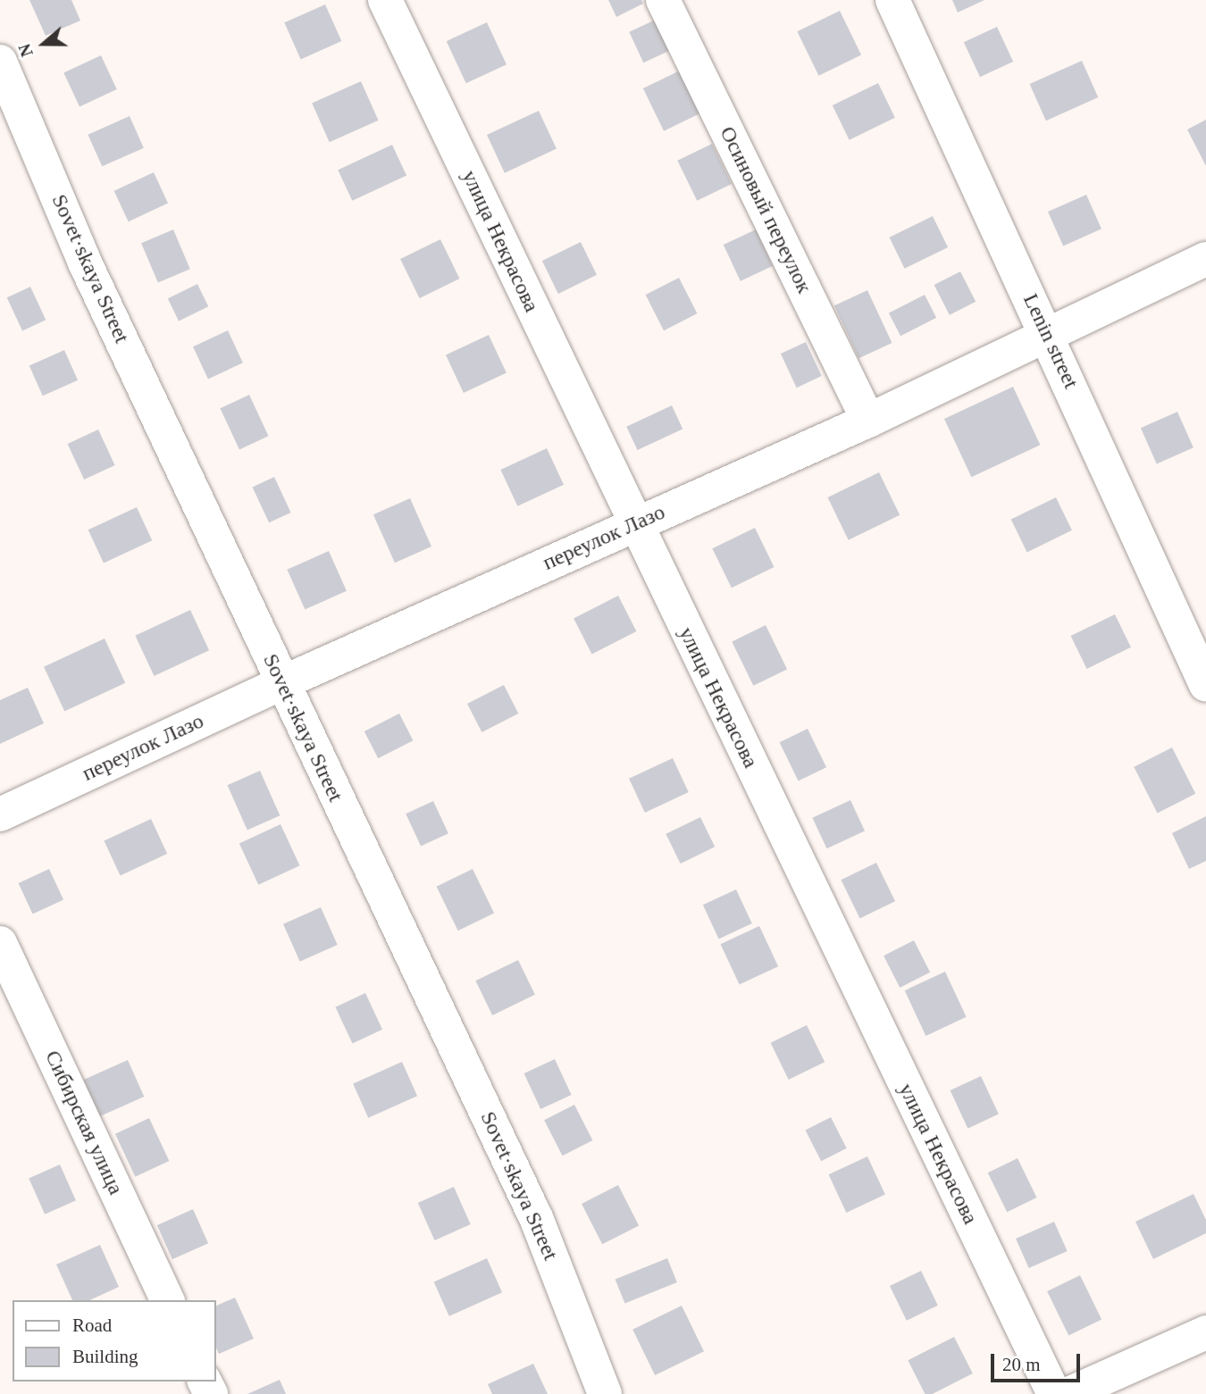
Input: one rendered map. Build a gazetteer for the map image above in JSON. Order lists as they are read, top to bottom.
{
  "streets": {
    "street": [
      "Осиновый переулок",
      "улица Некрасова",
      "Sovet·skaya Street",
      "Lenin street",
      "переулок Лазо",
      "Сибирская улица"
    ]
  },
  "crossings": [
    ["Осиновый переулок", "переулок Лазо"],
    ["улица Некрасова", "переулок Лазо"],
    ["Sovet·skaya Street", "переулок Лазо"],
    ["Lenin street", "переулок Лазо"]
  ],
  "legend": ["Road", "Building"],
  "scale_bar": "20 m",
  "north": "left"
}
